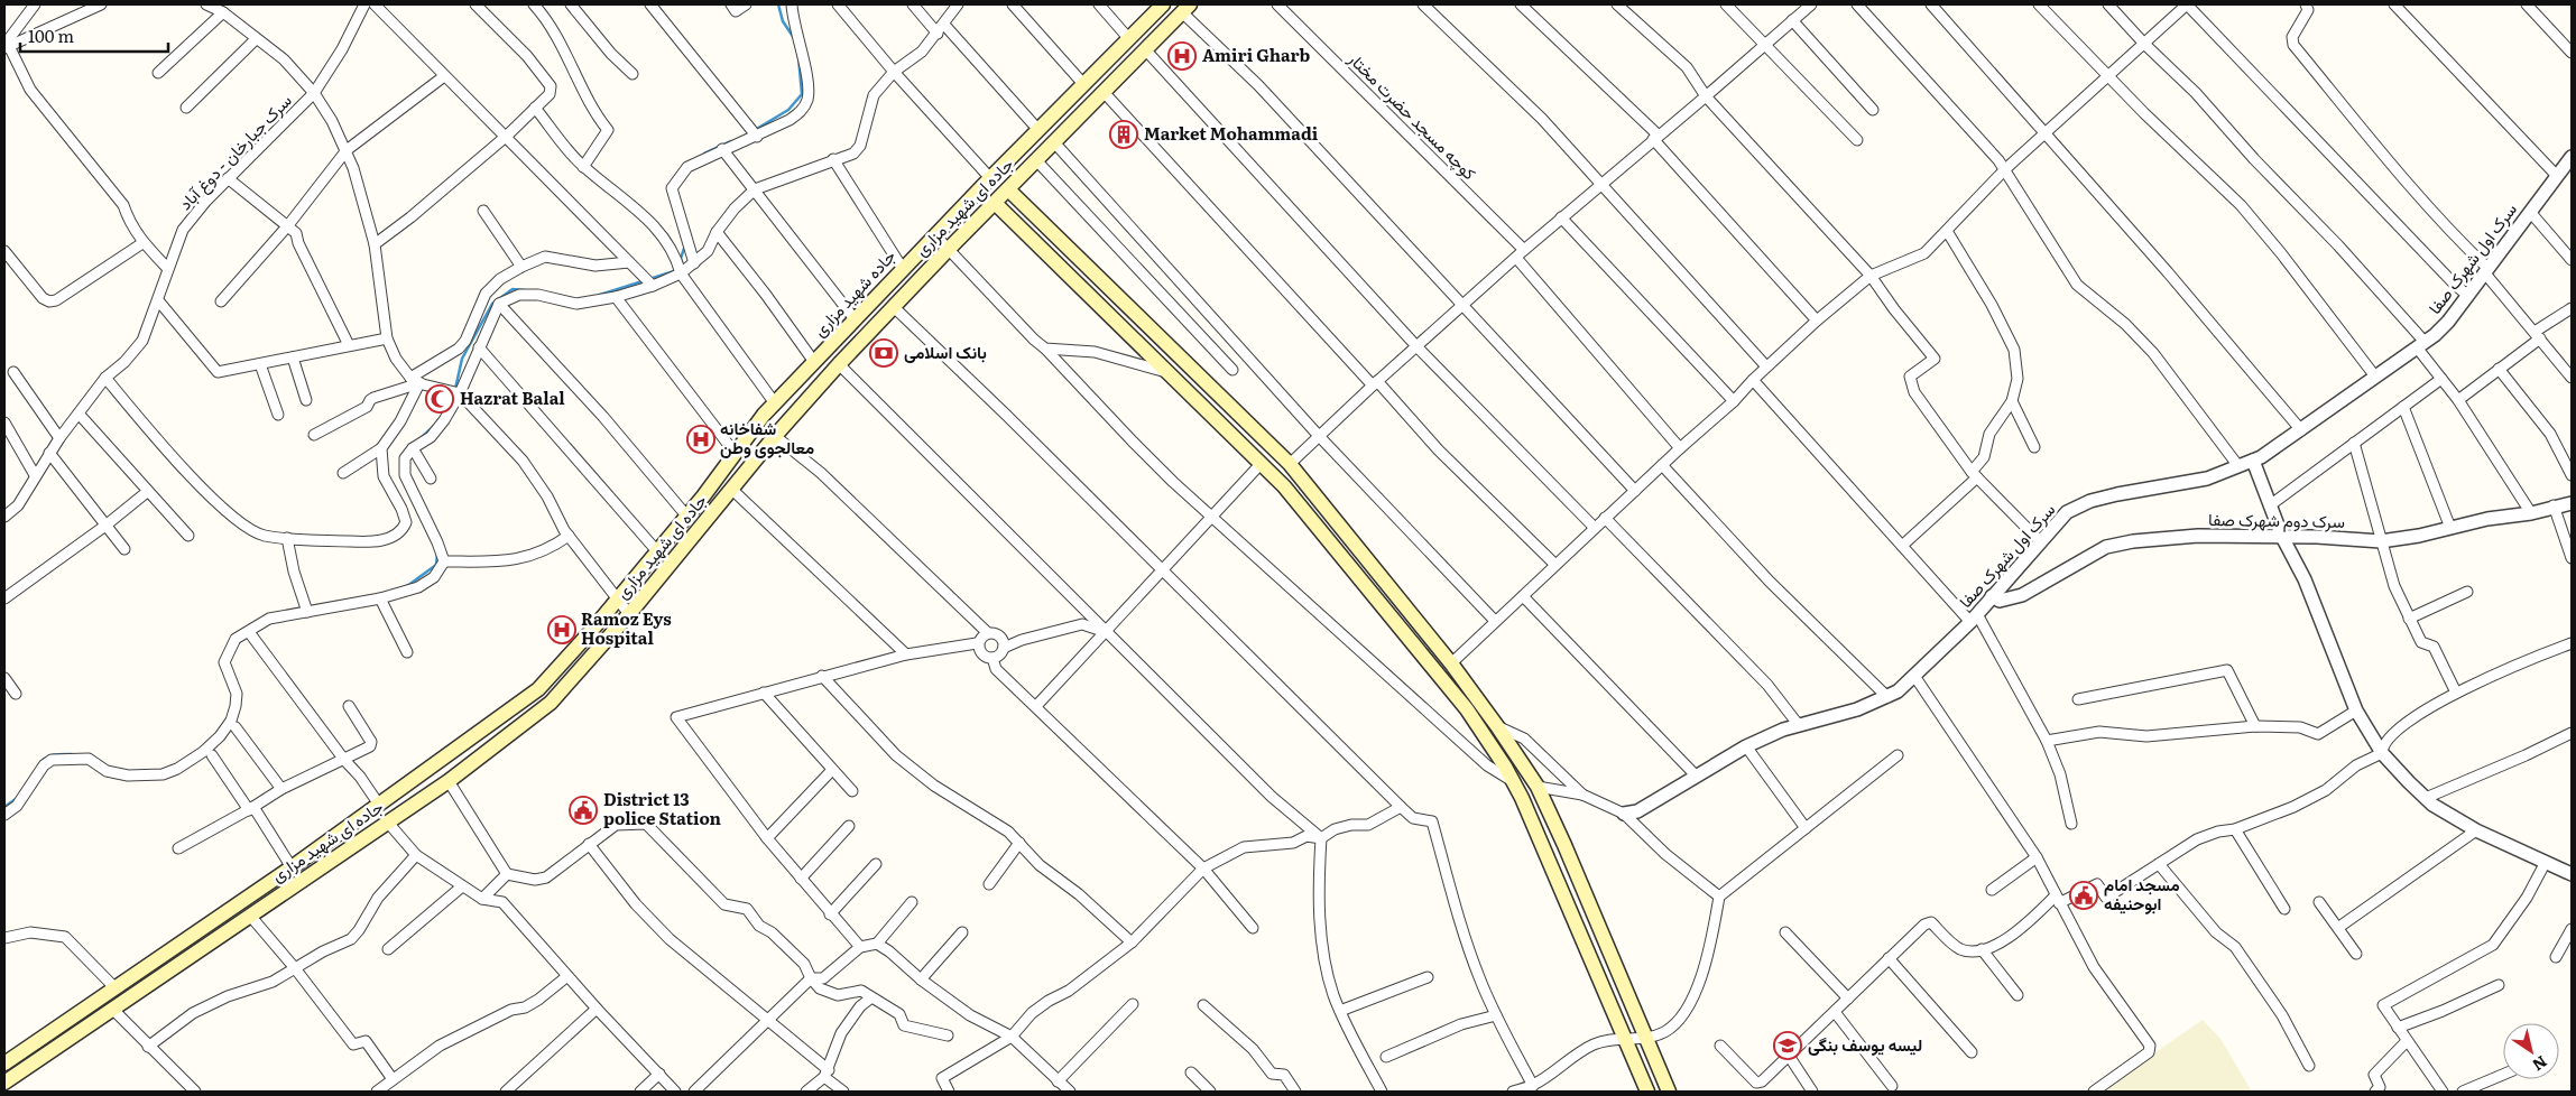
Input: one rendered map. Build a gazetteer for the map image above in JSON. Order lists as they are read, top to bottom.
{
  "streets": {
    "main road": ["جاده ای شهید مزاری", "جاده شهید مزاری"],
    "street": [
      "کوچه مسجد حضرت مختار",
      "سرک جبارخان - دوغ آباد",
      "سرک اول شهرک صفا",
      "سرک دوم شهرک صفا"
    ]
  },
  "crossings": [
    ["جاده ای شهید مزاری", "جاده شهید مزاری"],
    ["سرک اول شهرک صفا", "سرک دوم شهرک صفا"]
  ],
  "places": {
    "hospital": ["Amiri Gharb", "شفاخانه معالجوی وطن", "Ramoz Eys Hospital"],
    "building": ["Market Mohammadi"],
    "bank": ["بانک اسلامی"],
    "mosque": ["Hazrat Balal"],
    "public building": ["District 13 police Station", "مسجد امام ابوحنیفه"],
    "school or university": ["لیسه یوسف بنگی"]
  },
  "scale_bar": "100 m",
  "north": "bottom right"
}
